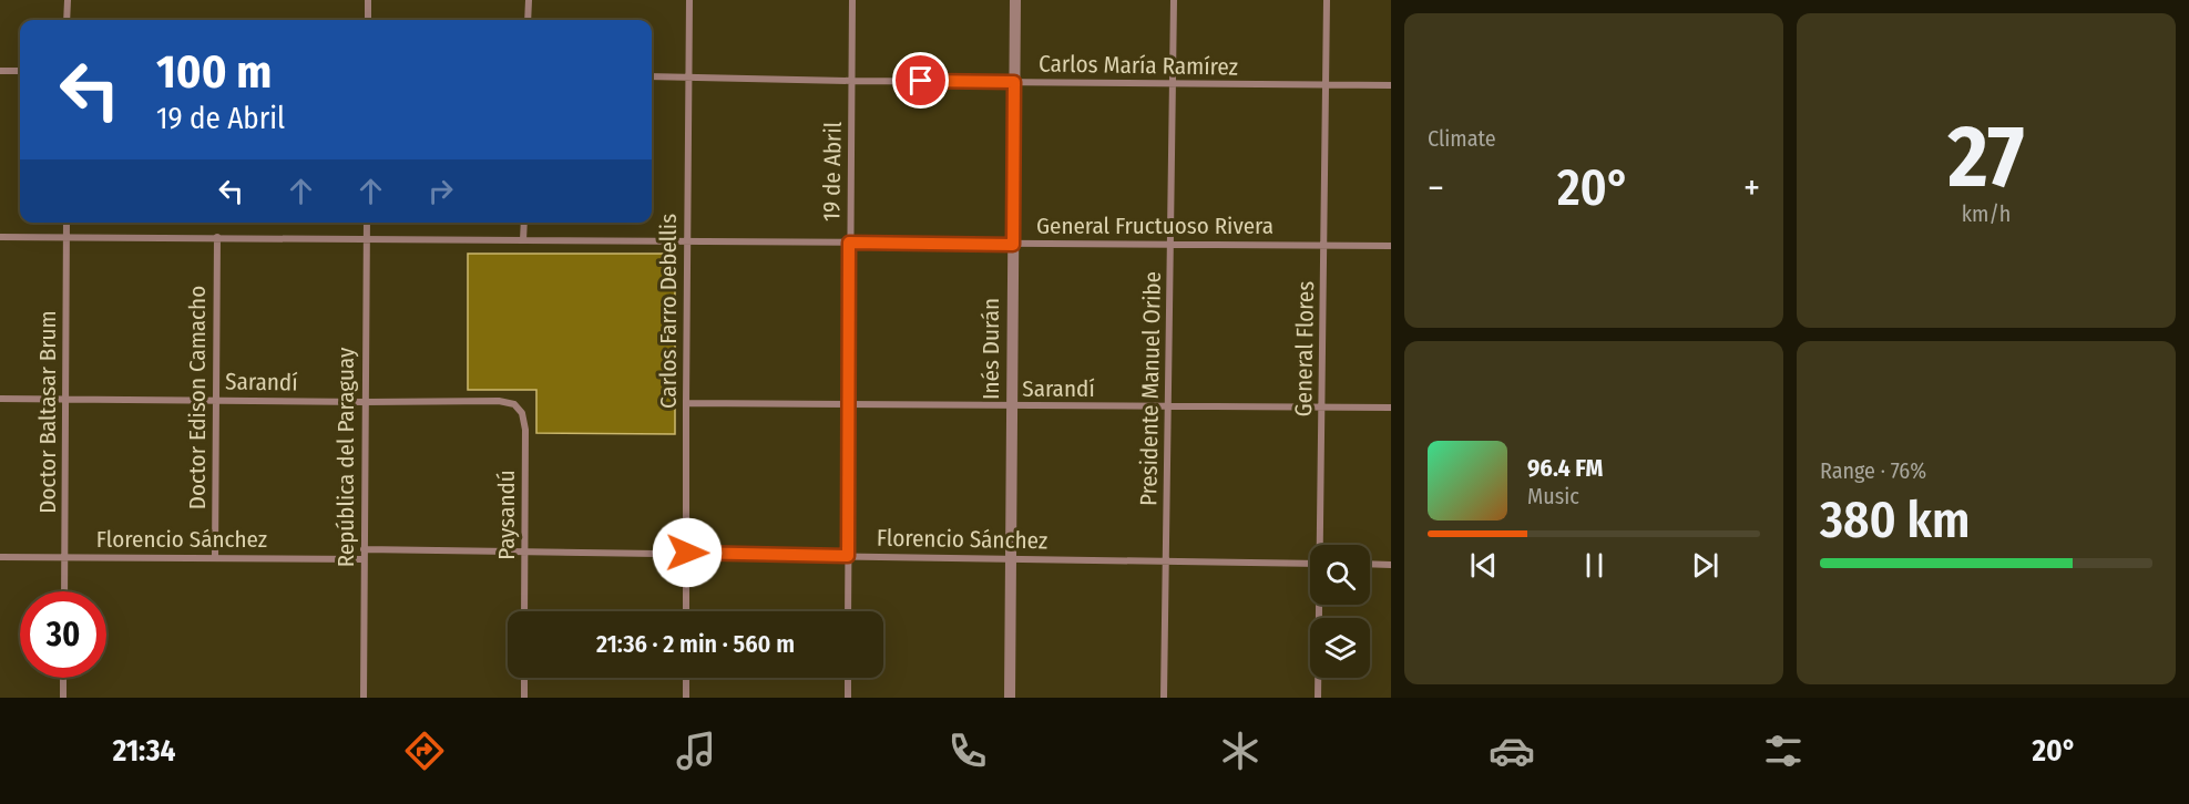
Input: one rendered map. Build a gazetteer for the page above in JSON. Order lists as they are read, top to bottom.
{
  "streets": {
    "street": [
      "Carlos María Ramírez",
      "19 de Abril",
      "General Fructuoso Rivera",
      "Carlos Farro Debellis",
      "Inés Durán",
      "General Flores",
      "Sarandí",
      "Presidente Manuel Oribe",
      "Doctor Edison Camacho",
      "Doctor Baltasar Brum",
      "República del Paraguay",
      "Paysandú",
      "Florencio Sánchez"
    ]
  },
  "crossings": [
    ["Carlos María Ramírez", "19 de Abril"],
    ["Carlos María Ramírez", "Carlos Farro Debellis"],
    ["Carlos María Ramírez", "Inés Durán"],
    ["Carlos María Ramírez", "General Flores"],
    ["Carlos María Ramírez", "Presidente Manuel Oribe"],
    ["19 de Abril", "General Fructuoso Rivera"],
    ["19 de Abril", "Sarandí"],
    ["19 de Abril", "Florencio Sánchez"],
    ["General Fructuoso Rivera", "Carlos Farro Debellis"],
    ["General Fructuoso Rivera", "Inés Durán"],
    ["General Fructuoso Rivera", "General Flores"],
    ["General Fructuoso Rivera", "Presidente Manuel Oribe"],
    ["General Fructuoso Rivera", "Doctor Edison Camacho"],
    ["General Fructuoso Rivera", "Doctor Baltasar Brum"],
    ["General Fructuoso Rivera", "República del Paraguay"],
    ["Carlos Farro Debellis", "Sarandí"],
    ["Carlos Farro Debellis", "Florencio Sánchez"],
    ["Inés Durán", "Sarandí"],
    ["Inés Durán", "Florencio Sánchez"],
    ["General Flores", "Sarandí"],
    ["Sarandí", "Presidente Manuel Oribe"],
    ["Sarandí", "Doctor Edison Camacho"],
    ["Sarandí", "Doctor Baltasar Brum"],
    ["Sarandí", "República del Paraguay"],
    ["Sarandí", "Paysandú"],
    ["Presidente Manuel Oribe", "Florencio Sánchez"],
    ["Doctor Edison Camacho", "Florencio Sánchez"],
    ["Doctor Baltasar Brum", "Florencio Sánchez"],
    ["República del Paraguay", "Florencio Sánchez"],
    ["Paysandú", "Florencio Sánchez"]
  ],
  "page": {
    "tile": [
      "Climate",
      ["27", "km/h"],
      ["Range · 76%", "380 km"]
    ],
    "turn": ["100 m", "19 de Abril"],
    "heat": ["−", "20°", "+"],
    "song": ["96.4 FM", "Music"],
    "limit": "30",
    "trip": "21:36 · 2 min · 560 m",
    "tabs": ["21:34", "20°"]
  }
}
